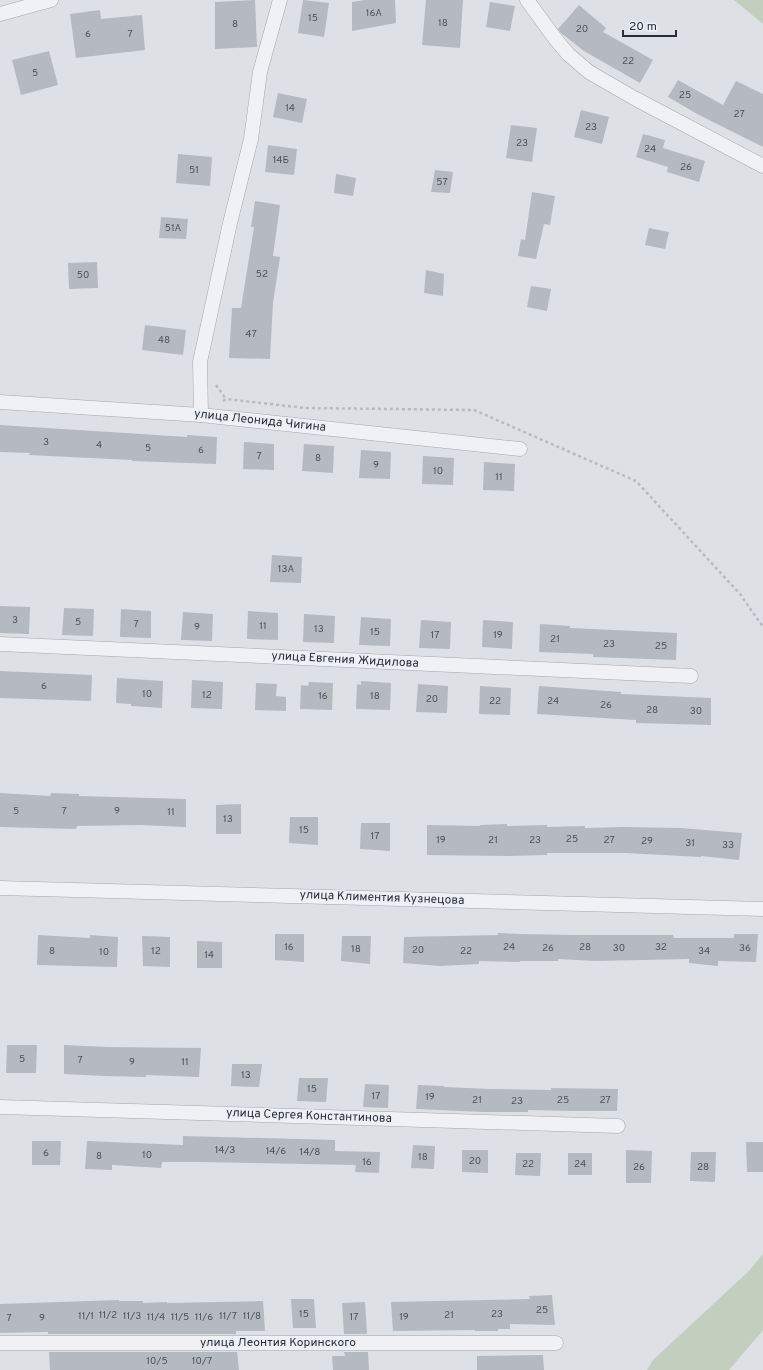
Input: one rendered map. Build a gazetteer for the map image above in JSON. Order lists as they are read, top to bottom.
{
  "streets": {
    "street": [
      "улица Леонида Чигина",
      "улица Евгения Жидилова",
      "улица Климентия Кузнецова",
      "улица Сергея Константинова",
      "улица Леонтия Коринского"
    ]
  },
  "house_numbers": [
    "16А",
    "15",
    "18",
    "8",
    "20",
    "6",
    "7",
    "22",
    "5",
    "25",
    "14",
    "27",
    "23",
    "23",
    "24",
    "14Б",
    "26",
    "51",
    "57",
    "51А",
    "52",
    "50",
    "47",
    "48",
    "3",
    "4",
    "5",
    "6",
    "7",
    "8",
    "9",
    "10",
    "11",
    "13А",
    "3",
    "5",
    "7",
    "11",
    "9",
    "13",
    "15",
    "17",
    "19",
    "21",
    "23",
    "25",
    "6",
    "10",
    "12",
    "16",
    "18",
    "20",
    "22",
    "24",
    "26",
    "28",
    "30",
    "5",
    "7",
    "9",
    "11",
    "13",
    "15",
    "17",
    "25",
    "19",
    "21",
    "23",
    "27",
    "29",
    "31",
    "33",
    "16",
    "24",
    "28",
    "32",
    "26",
    "30",
    "36",
    "18",
    "20",
    "8",
    "12",
    "22",
    "34",
    "10",
    "14",
    "5",
    "7",
    "9",
    "11",
    "13",
    "15",
    "17",
    "19",
    "21",
    "25",
    "27",
    "23",
    "14/3",
    "14/6",
    "14/8",
    "6",
    "10",
    "8",
    "18",
    "20",
    "16",
    "22",
    "24",
    "26",
    "28",
    "25",
    "15",
    "23",
    "11/2",
    "21",
    "11/1",
    "11/3",
    "11/7",
    "11/8",
    "11/4",
    "11/5",
    "11/6",
    "17",
    "19",
    "7",
    "9",
    "10/5",
    "10/7"
  ],
  "scale_bar": "20 m"
}
